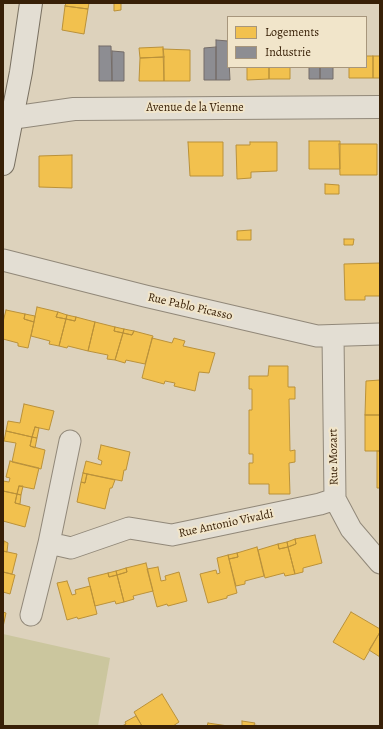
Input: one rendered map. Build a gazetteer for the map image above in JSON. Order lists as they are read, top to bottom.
{
  "streets": {
    "street": [
      "Avenue de la Vienne",
      "Rue Pablo Picasso",
      "Rue Mozart",
      "Rue Antonio Vivaldi"
    ]
  },
  "crossings": [
    ["Rue Pablo Picasso", "Rue Mozart"],
    ["Rue Mozart", "Rue Antonio Vivaldi"]
  ],
  "legend": ["Logements", "Industrie"]
}
